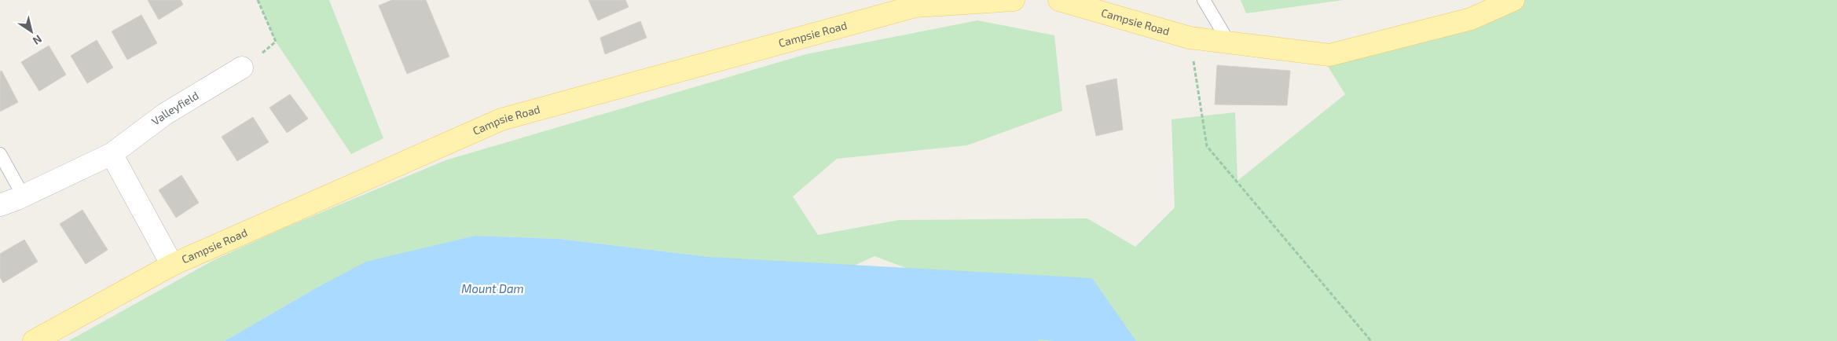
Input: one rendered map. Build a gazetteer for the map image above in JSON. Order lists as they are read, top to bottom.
{
  "streets": {
    "main road": ["Campsie Road"],
    "street": ["Valleyfield"]
  },
  "water": ["Mount Dam"],
  "north": "bottom right"
}
